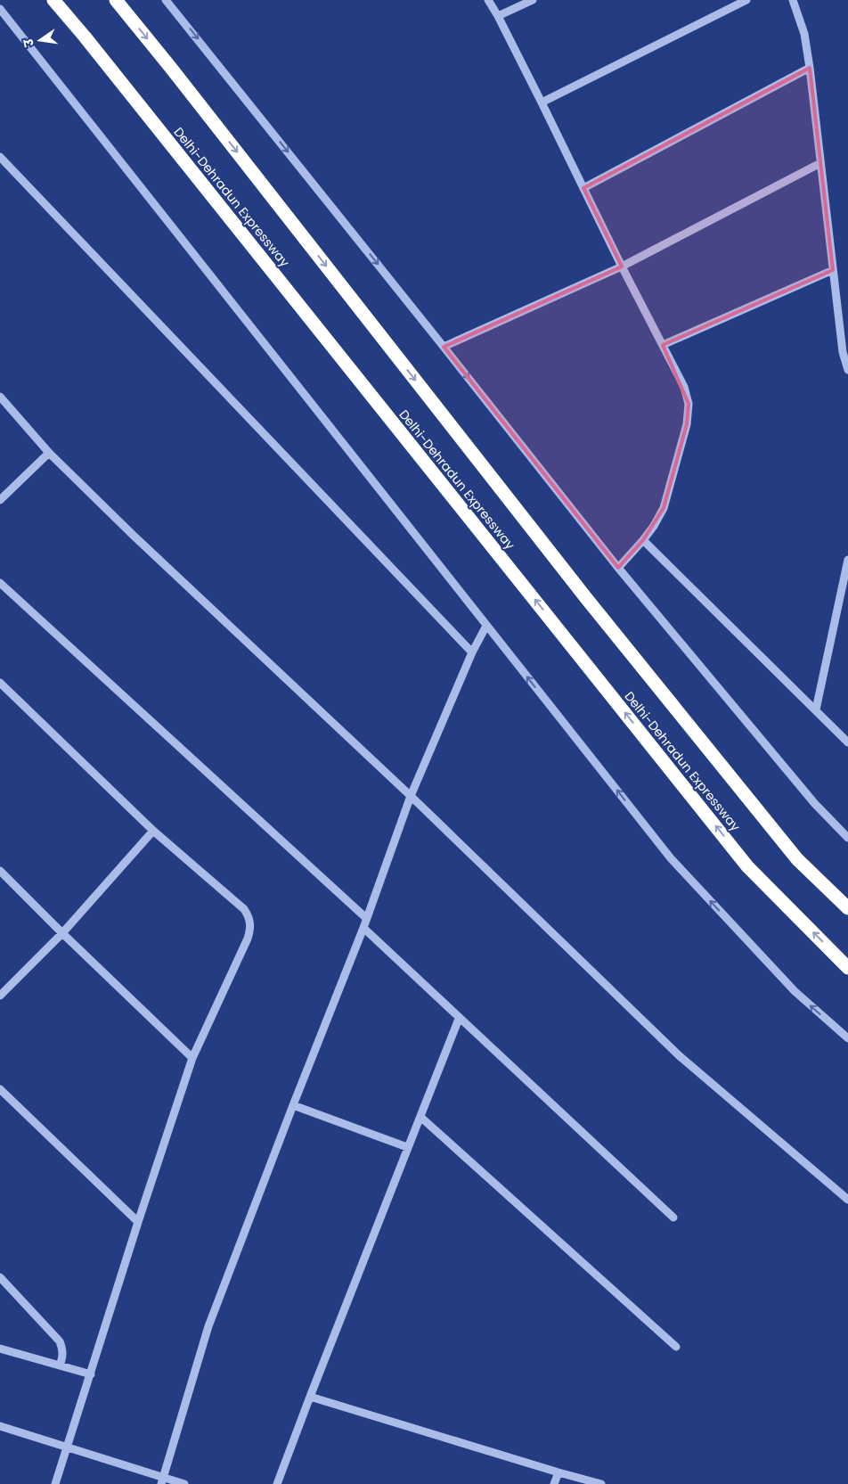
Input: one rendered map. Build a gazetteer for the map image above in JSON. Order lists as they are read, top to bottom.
{
  "streets": {
    "highway": ["Delhi-Dehradun Expressway"]
  },
  "north": "left"
}
